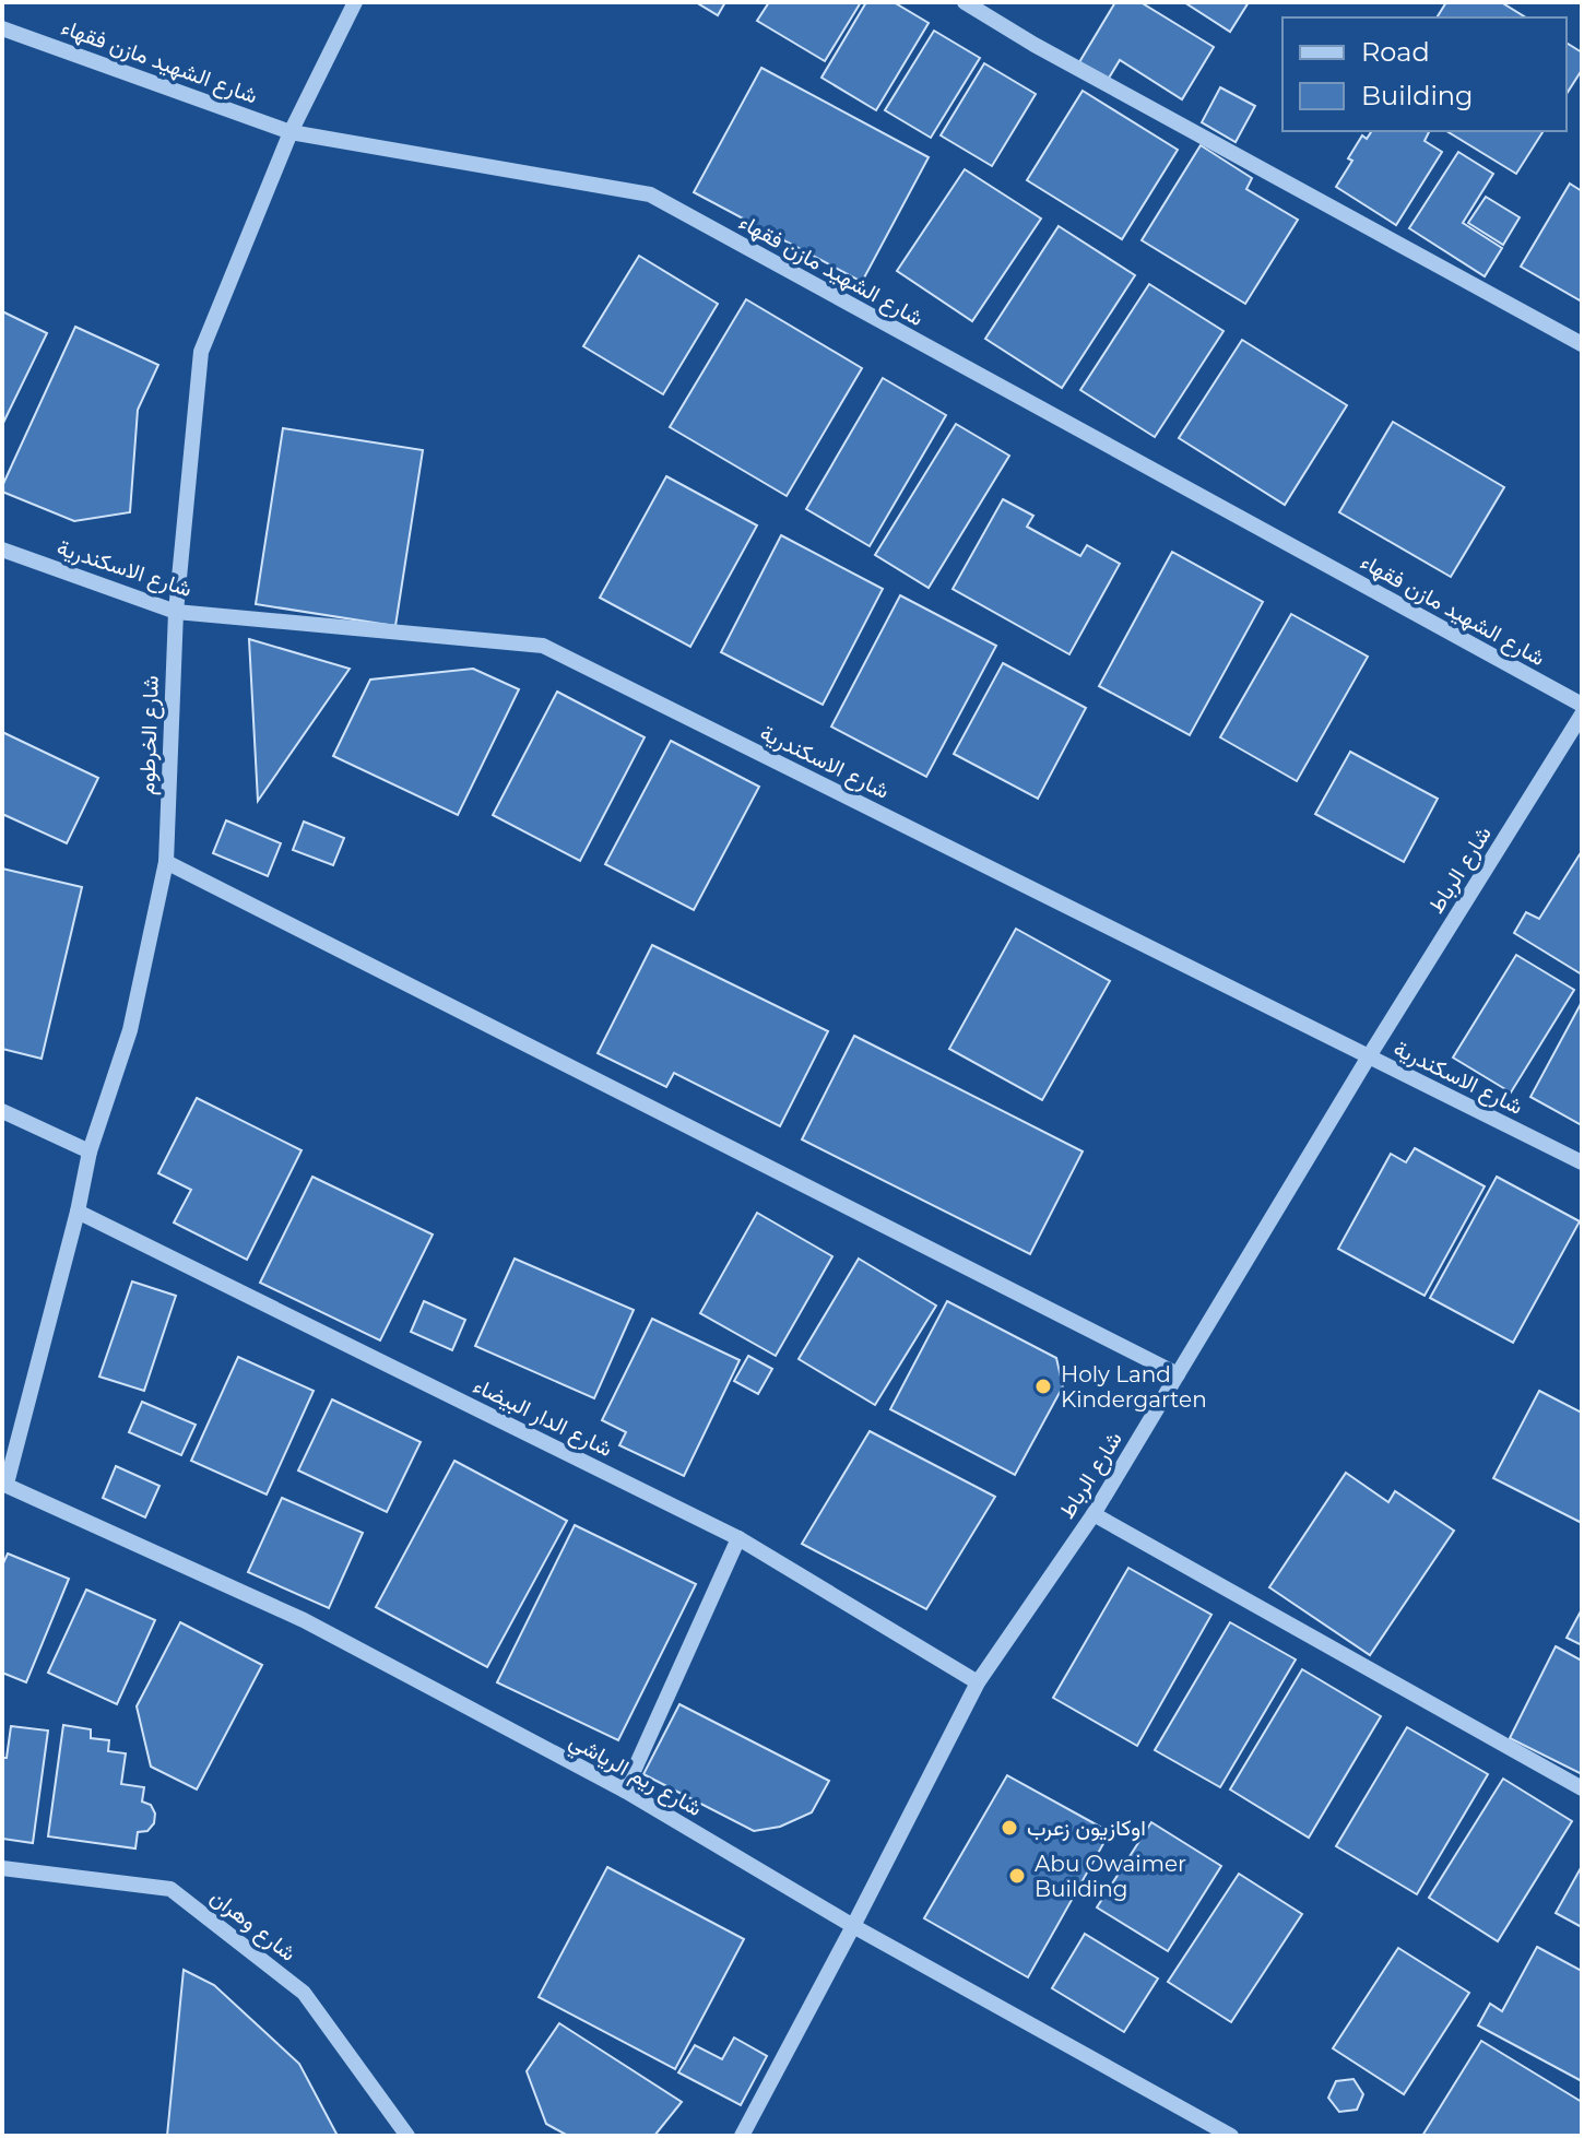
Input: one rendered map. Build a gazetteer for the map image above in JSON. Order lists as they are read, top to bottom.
{
  "streets": {
    "street": [
      "شارع الشهيد مازن فقهاء",
      "شارع الاسكندرية",
      "شارع الخرطوم",
      "شارع الرباط",
      "شارع الدار البيضاء",
      "شارع ريم الرياشي",
      "شارع وهران"
    ]
  },
  "crossings": [
    ["شارع الشهيد مازن فقهاء", "شارع الخرطوم"],
    ["شارع الاسكندرية", "شارع الخرطوم"],
    ["شارع الاسكندرية", "شارع الرباط"],
    ["شارع الخرطوم", "شارع الدار البيضاء"],
    ["شارع الخرطوم", "شارع ريم الرياشي"],
    ["شارع الرباط", "شارع الدار البيضاء"],
    ["شارع الرباط", "شارع ريم الرياشي"]
  ],
  "places": ["Holy Land Kindergarten", "اوكازيون زعرب", "Abu Owaimer Building"],
  "legend": ["Road", "Building"]
}
